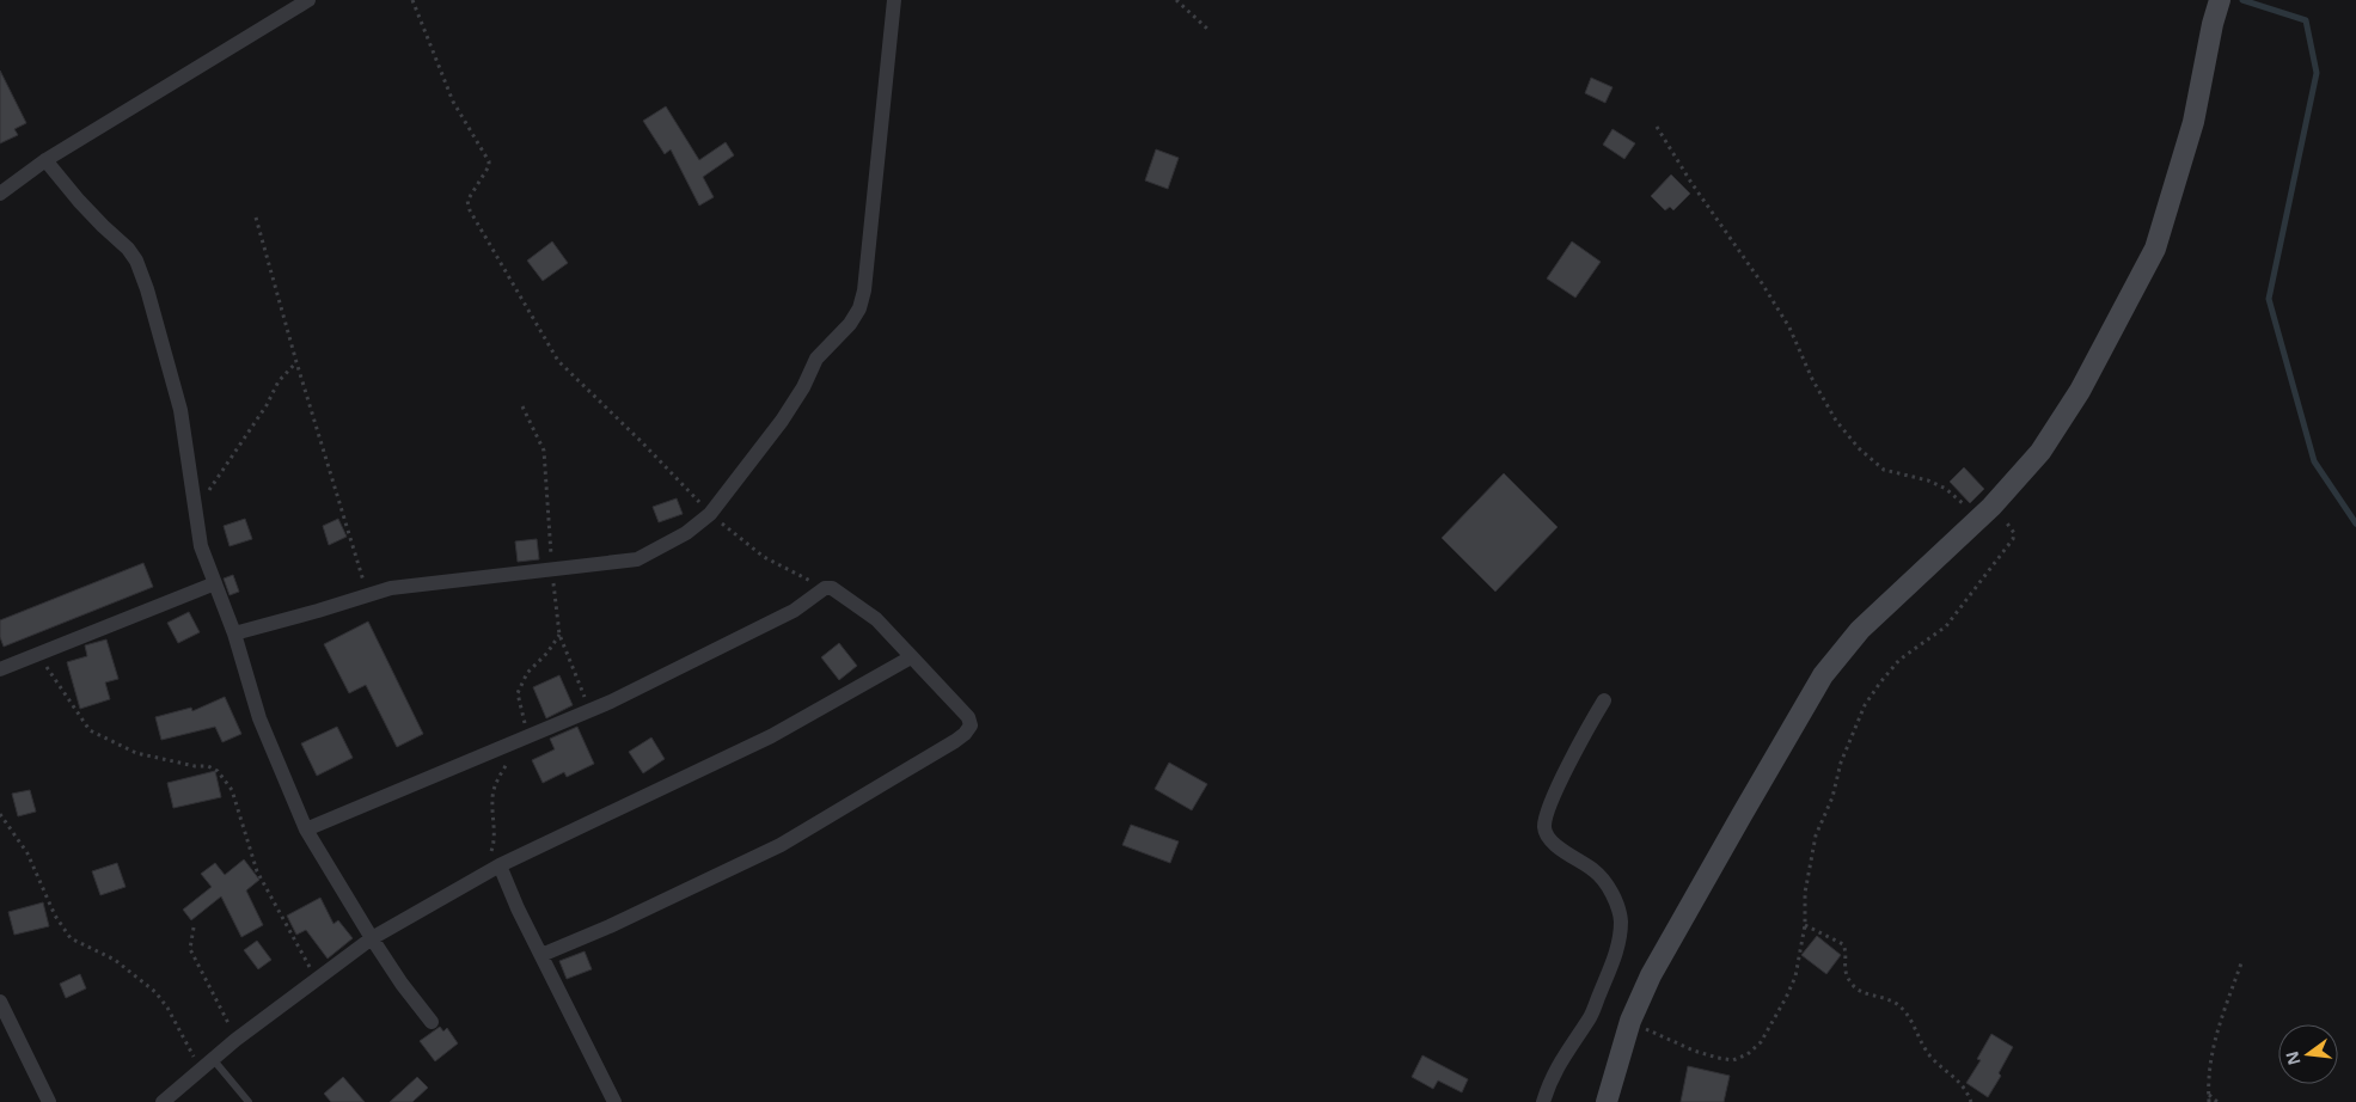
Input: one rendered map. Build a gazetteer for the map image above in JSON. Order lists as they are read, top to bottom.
{
  "north": "left"
}
